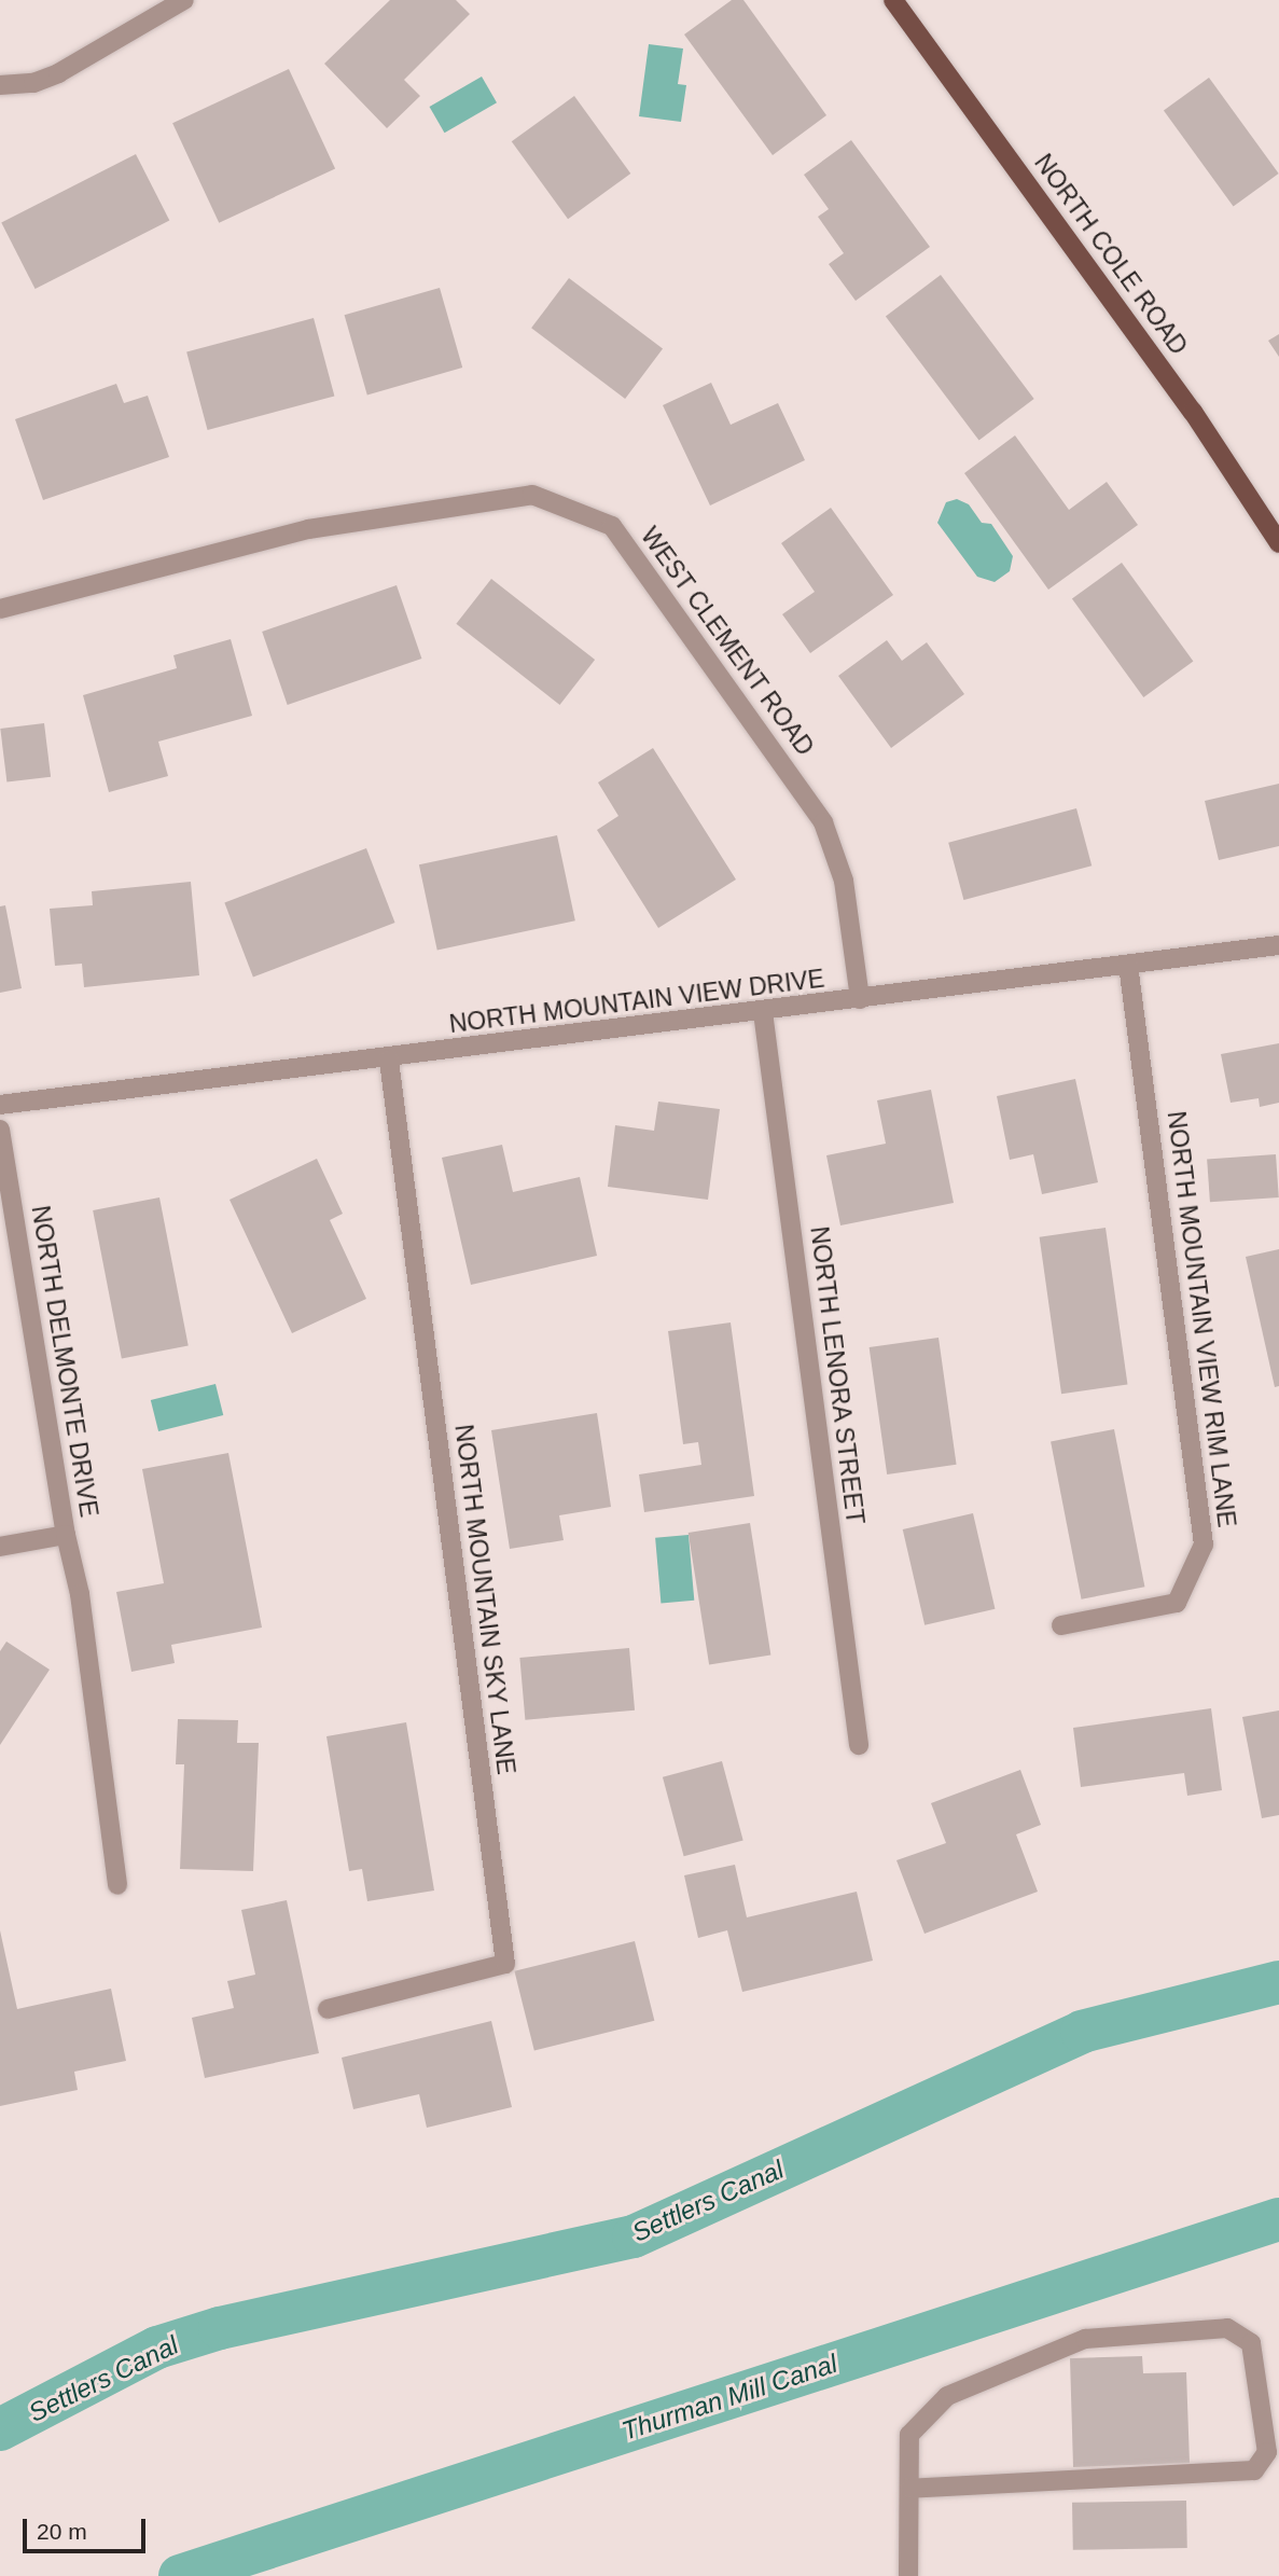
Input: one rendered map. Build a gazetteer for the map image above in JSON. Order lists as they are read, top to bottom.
{
  "streets": {
    "main road": ["NORTH COLE ROAD"],
    "street": [
      "WEST CLEMENT ROAD",
      "NORTH MOUNTAIN VIEW DRIVE",
      "NORTH MOUNTAIN VIEW RIM LANE",
      "NORTH DELMONTE DRIVE",
      "NORTH LENORA STREET",
      "NORTH MOUNTAIN SKY LANE"
    ]
  },
  "crossings": [
    ["WEST CLEMENT ROAD", "NORTH MOUNTAIN VIEW DRIVE"],
    ["NORTH MOUNTAIN VIEW DRIVE", "NORTH MOUNTAIN VIEW RIM LANE"],
    ["NORTH MOUNTAIN VIEW DRIVE", "NORTH LENORA STREET"],
    ["NORTH MOUNTAIN VIEW DRIVE", "NORTH MOUNTAIN SKY LANE"]
  ],
  "water": ["Settlers Canal", "Thurman Mill Canal"],
  "scale_bar": "20 m"
}
